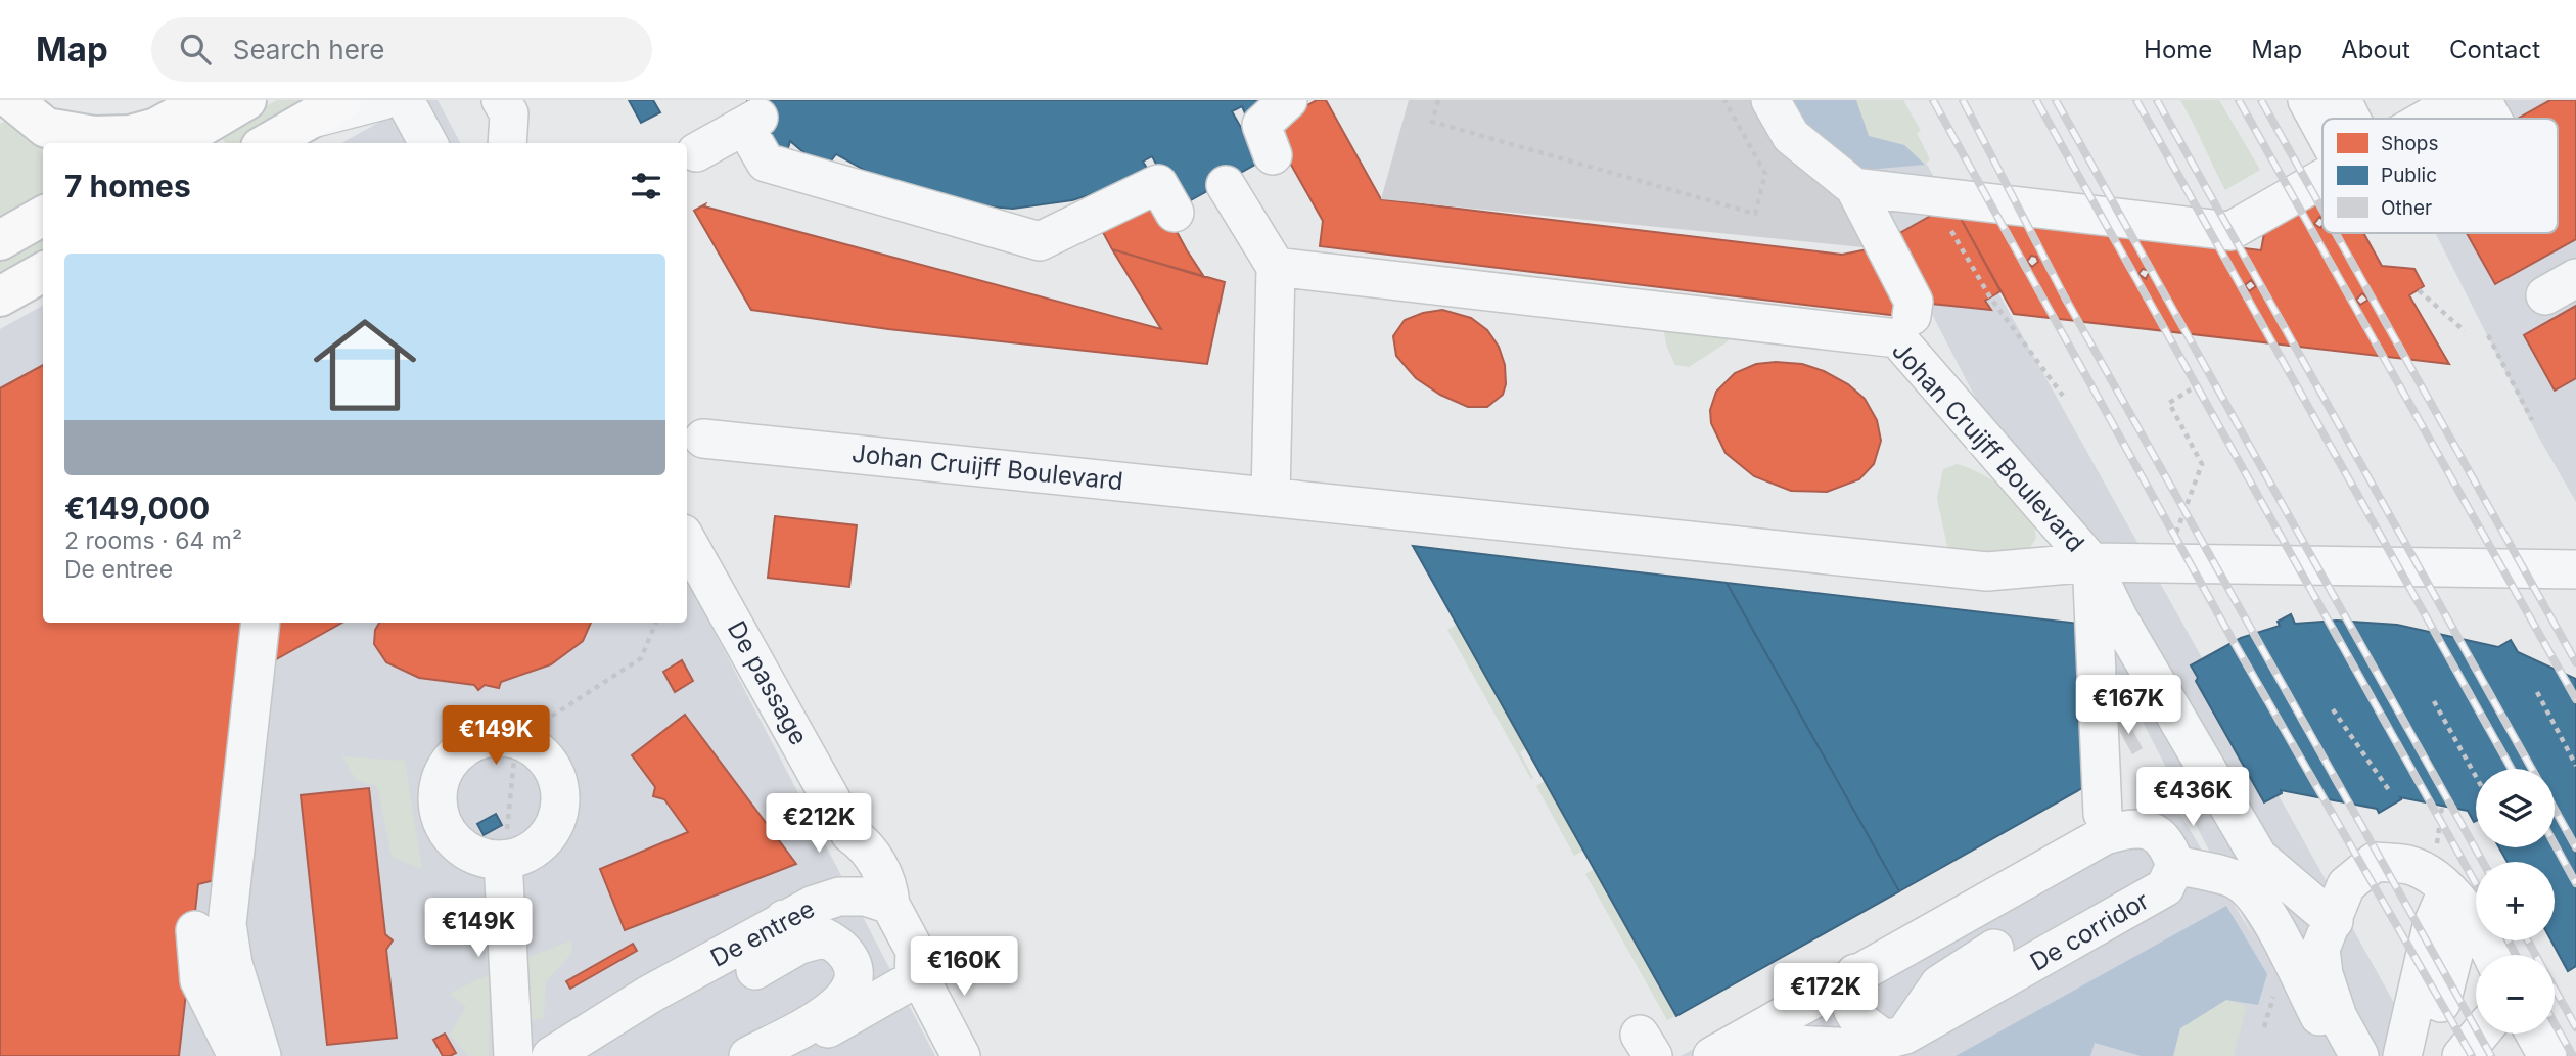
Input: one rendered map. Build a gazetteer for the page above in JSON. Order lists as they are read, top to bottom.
{
  "streets": {
    "street": [
      "Johan Cruijff Boulevard",
      "De passage",
      "De corridor",
      "De entree"
    ]
  },
  "crossings": [
    ["De passage", "De entree"]
  ],
  "legend": ["Shops", "Public", "Other"],
  "page": {
    "header": "Map",
    "search": "Search here",
    "nav": [
      "Home",
      "Map",
      "About",
      "Contact"
    ],
    "heading": "7 homes",
    "list": [
      {
        "name": "€149,000",
        "note": "2 rooms · 64 m² · De entree"
      }
    ],
    "price": [
      "€167K",
      "€149K",
      "€436K",
      "€212K",
      "€149K",
      "€160K",
      "€172K"
    ],
    "map_buttons": ["+", "−"]
  }
}
